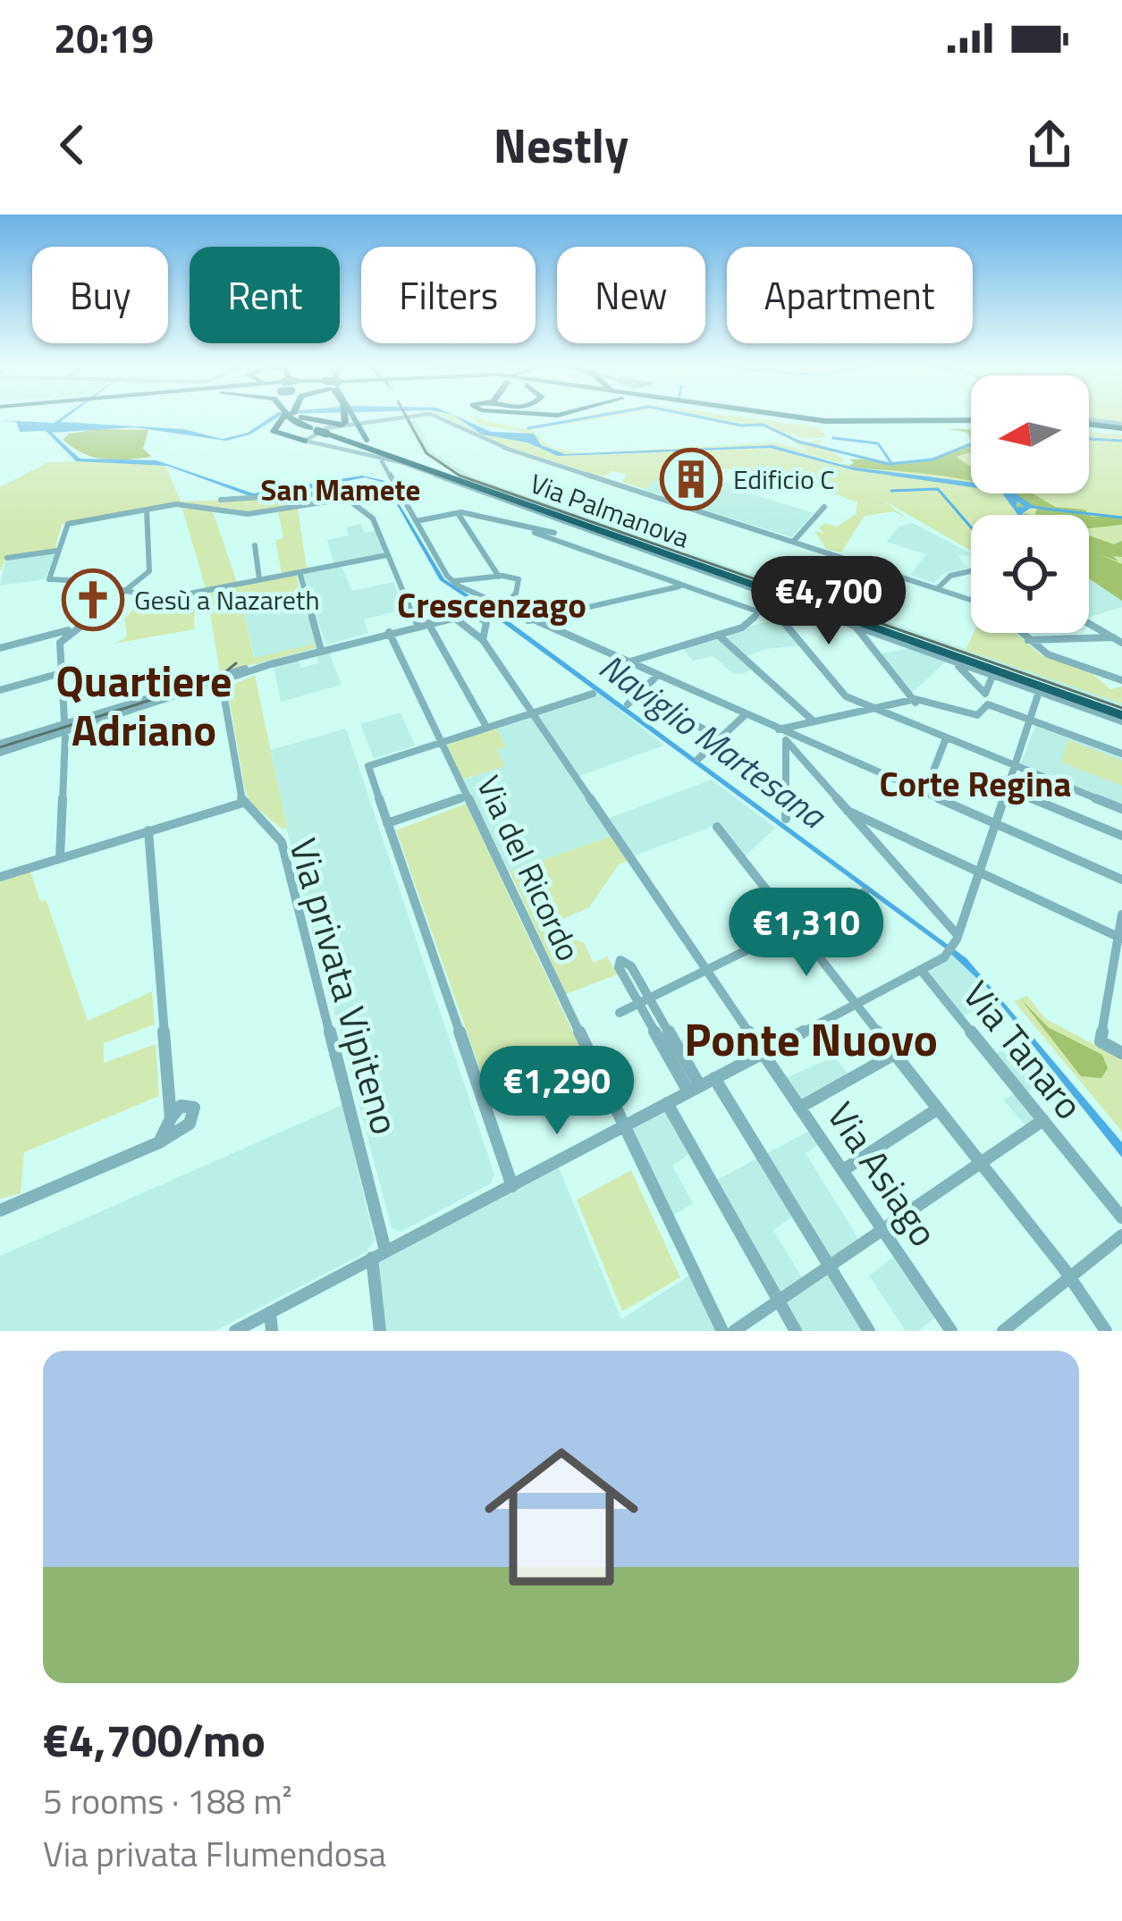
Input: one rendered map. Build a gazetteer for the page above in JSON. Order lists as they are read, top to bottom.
{
  "streets": {
    "highway": ["Via Palmanova"],
    "street": [
      "Via del Ricordo",
      "Via privata Vipiteno",
      "Via Tanaro",
      "Via Asiago"
    ]
  },
  "districts": [
    "San Mamete",
    "Crescenzago",
    "Quartiere Adriano",
    "Corte Regina",
    "Ponte Nuovo"
  ],
  "water": ["Naviglio Martesana"],
  "places": {
    "building": ["Edificio C"],
    "church": ["Gesù a Nazareth"]
  },
  "north": "left",
  "page": {
    "status": "20:19",
    "header": "Nestly",
    "chip": [
      "Buy",
      "Rent",
      "Filters",
      "New",
      "Apartment"
    ],
    "price": ["€4,700", "€1,310", "€1,290"],
    "list": [
      {
        "name": "€4,700/mo",
        "note": "5 rooms · 188 m² · Via privata Flumendosa"
      }
    ]
  }
}
